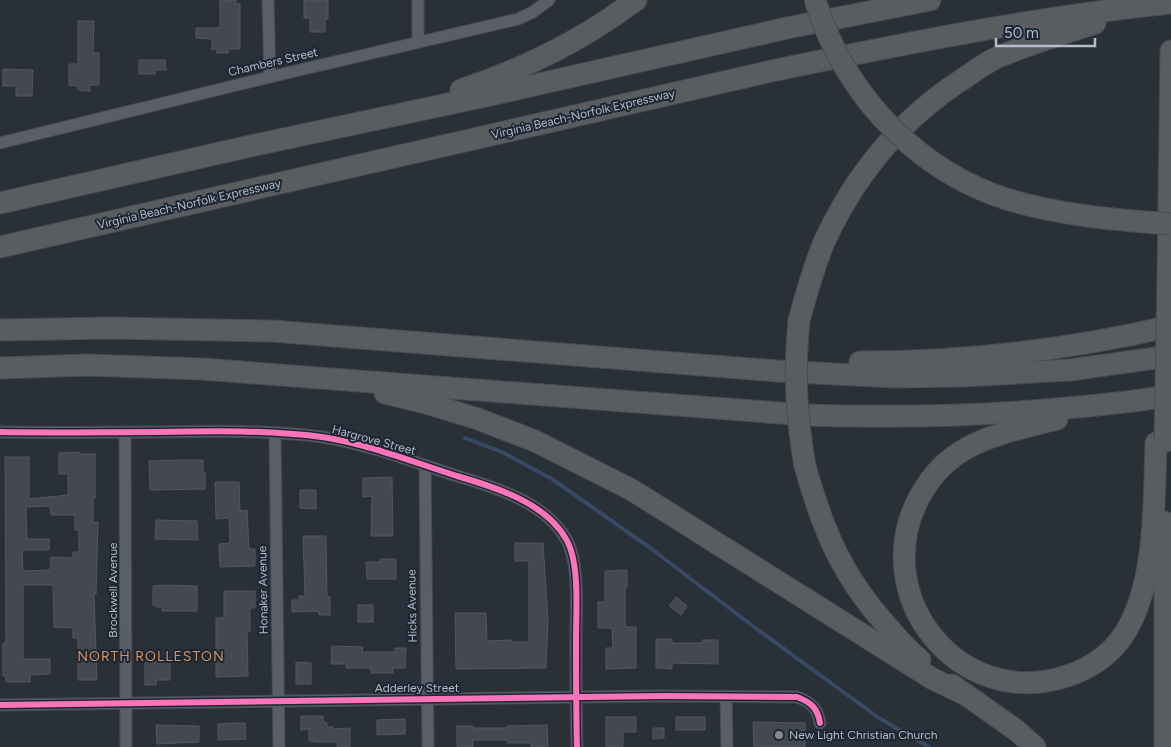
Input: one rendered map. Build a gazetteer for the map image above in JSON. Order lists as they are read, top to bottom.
{
  "streets": {
    "highway": ["Virginia Beach-Norfolk Expressway"],
    "street": [
      "Chambers Street",
      "Hargrove Street",
      "Brockwell Avenue",
      "Honaker Avenue",
      "Hicks Avenue",
      "Adderley Street"
    ]
  },
  "crossings": [
    ["Hargrove Street", "Brockwell Avenue"],
    ["Hargrove Street", "Honaker Avenue"],
    ["Hargrove Street", "Hicks Avenue"],
    ["Hargrove Street", "Adderley Street"],
    ["Brockwell Avenue", "Adderley Street"],
    ["Honaker Avenue", "Adderley Street"],
    ["Hicks Avenue", "Adderley Street"]
  ],
  "districts": ["NORTH ROLLESTON"],
  "places": ["New Light Christian Church"],
  "scale_bar": "50 m"
}
